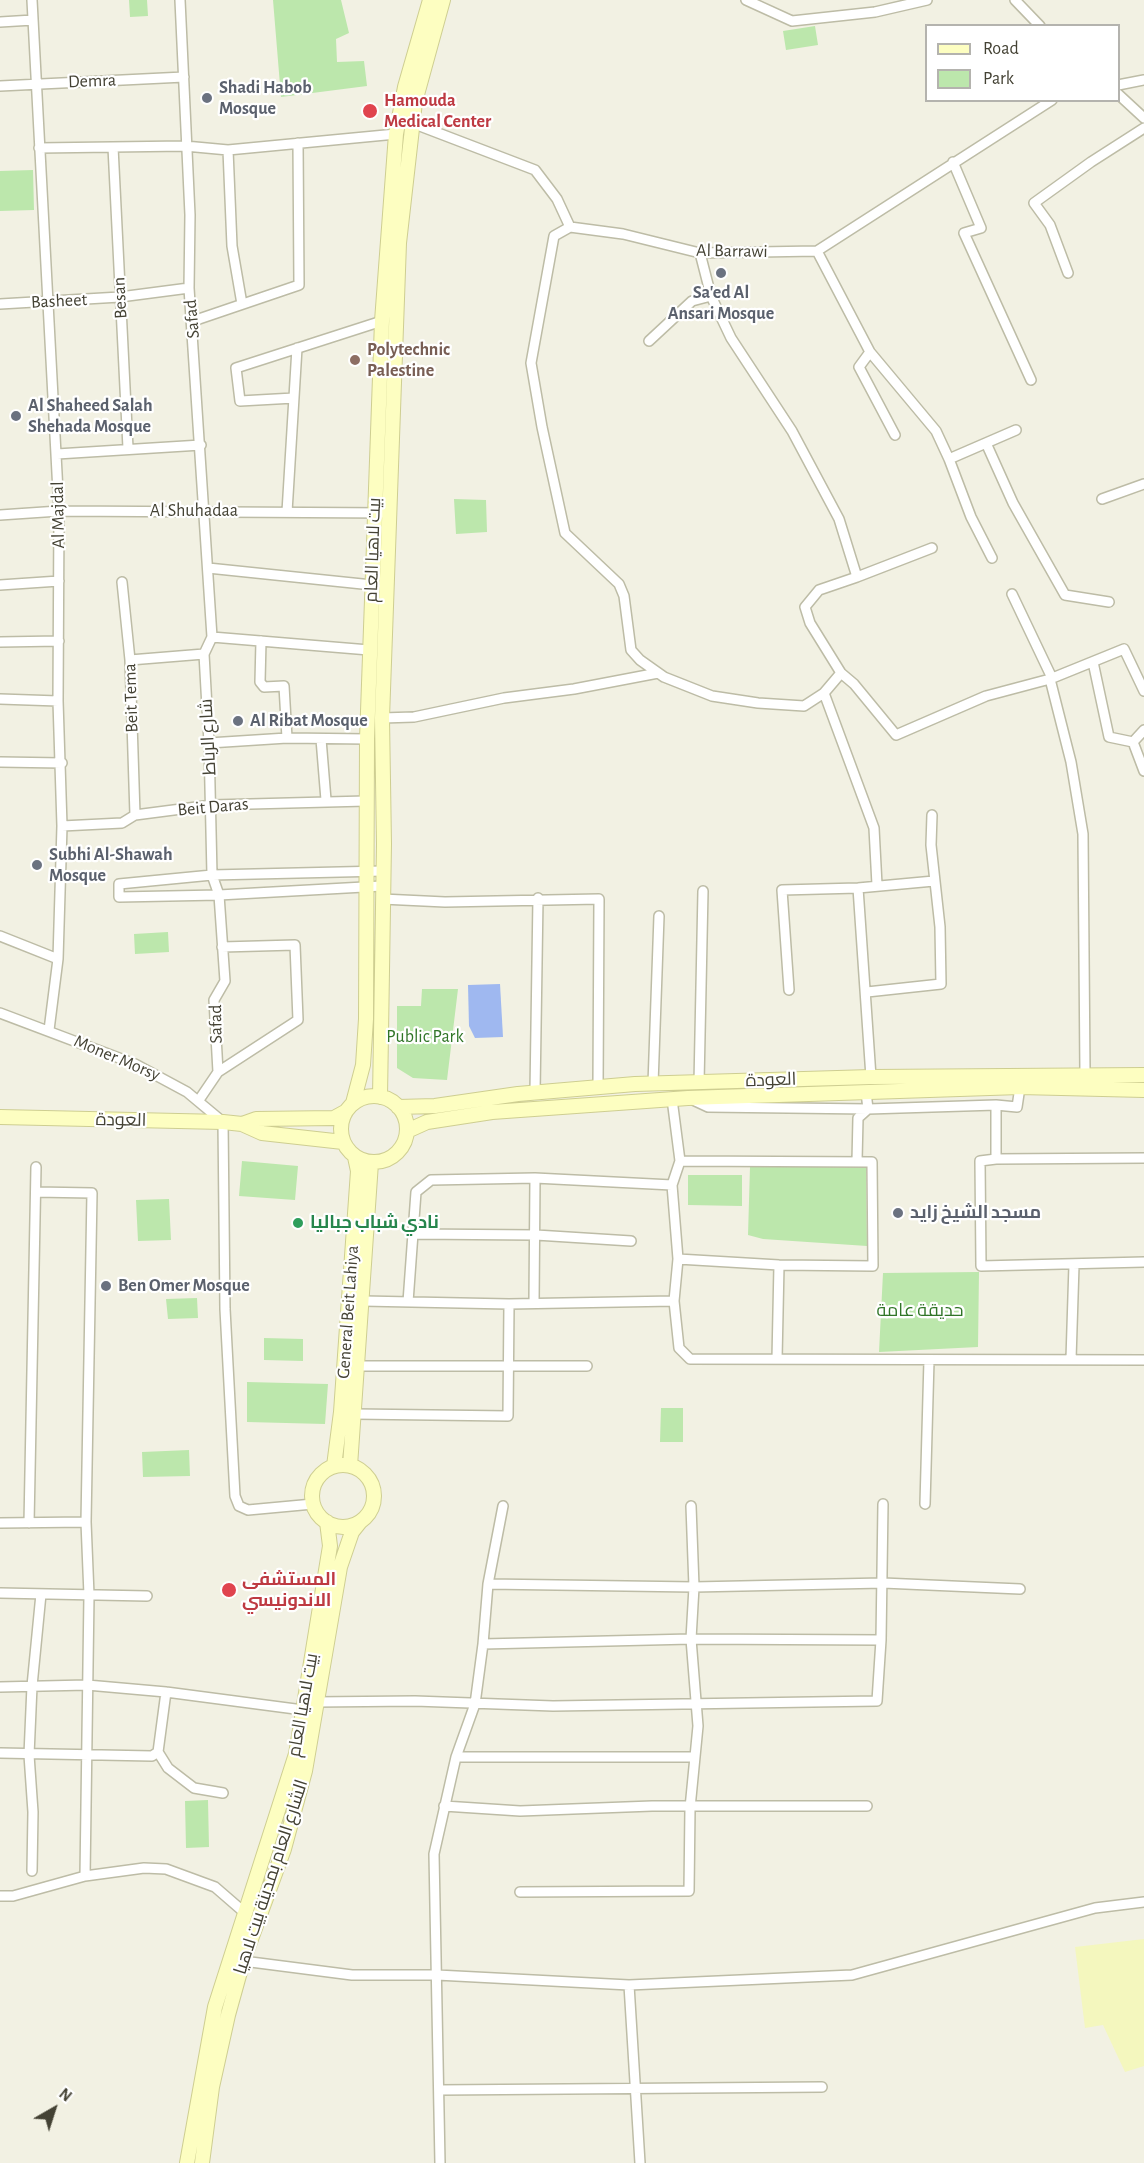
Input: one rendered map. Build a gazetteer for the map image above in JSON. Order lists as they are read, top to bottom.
{
  "streets": {
    "main road": [
      "بيت لاهيا العام",
      "العودة",
      "General Beit Lahiya",
      "الشارع العام بمدينة بيت لاهيا"
    ],
    "street": [
      "Demra",
      "Al Barrawi",
      "Besan",
      "Basheet",
      "Safad",
      "Al Shuhadaa",
      "Al Majdal",
      "Beit Tema",
      "شارع الرباط",
      "Beit Daras",
      "Moner Morsy"
    ]
  },
  "crossings": [
    ["Demra", "Safad"],
    ["Demra", "Al Majdal"],
    ["Besan", "Basheet"],
    ["Basheet", "Safad"],
    ["Basheet", "Al Majdal"],
    ["Safad", "Al Shuhadaa"],
    ["Safad", "شارع الرباط"],
    ["Al Shuhadaa", "Al Majdal"],
    ["Al Shuhadaa", "بيت لاهيا العام"],
    ["Al Majdal", "Beit Daras"],
    ["Al Majdal", "Moner Morsy"],
    ["بيت لاهيا العام", "Beit Daras"],
    ["بيت لاهيا العام", "العودة"],
    ["بيت لاهيا العام", "General Beit Lahiya"],
    ["بيت لاهيا العام", "الشارع العام بمدينة بيت لاهيا"],
    ["Beit Tema", "Beit Daras"],
    ["شارع الرباط", "Beit Daras"],
    ["Moner Morsy", "العودة"],
    ["العودة", "General Beit Lahiya"],
    ["General Beit Lahiya", "الشارع العام بمدينة بيت لاهيا"]
  ],
  "parks": ["Public Park", "حديقة عامة"],
  "places": [
    "Shadi Habob Mosque",
    "Hamouda Medical Center",
    "Sa'ed Al Ansari Mosque",
    "Polytechnic Palestine",
    "Al Shaheed Salah Shehada Mosque",
    "Al Ribat Mosque",
    "Subhi Al-Shawah Mosque",
    "مسجد الشيخ زايد",
    "نادي شباب جباليا",
    "Ben Omer Mosque",
    "المستشفى الاندونيسي"
  ],
  "legend": ["Road", "Park"],
  "north": "top right"
}
